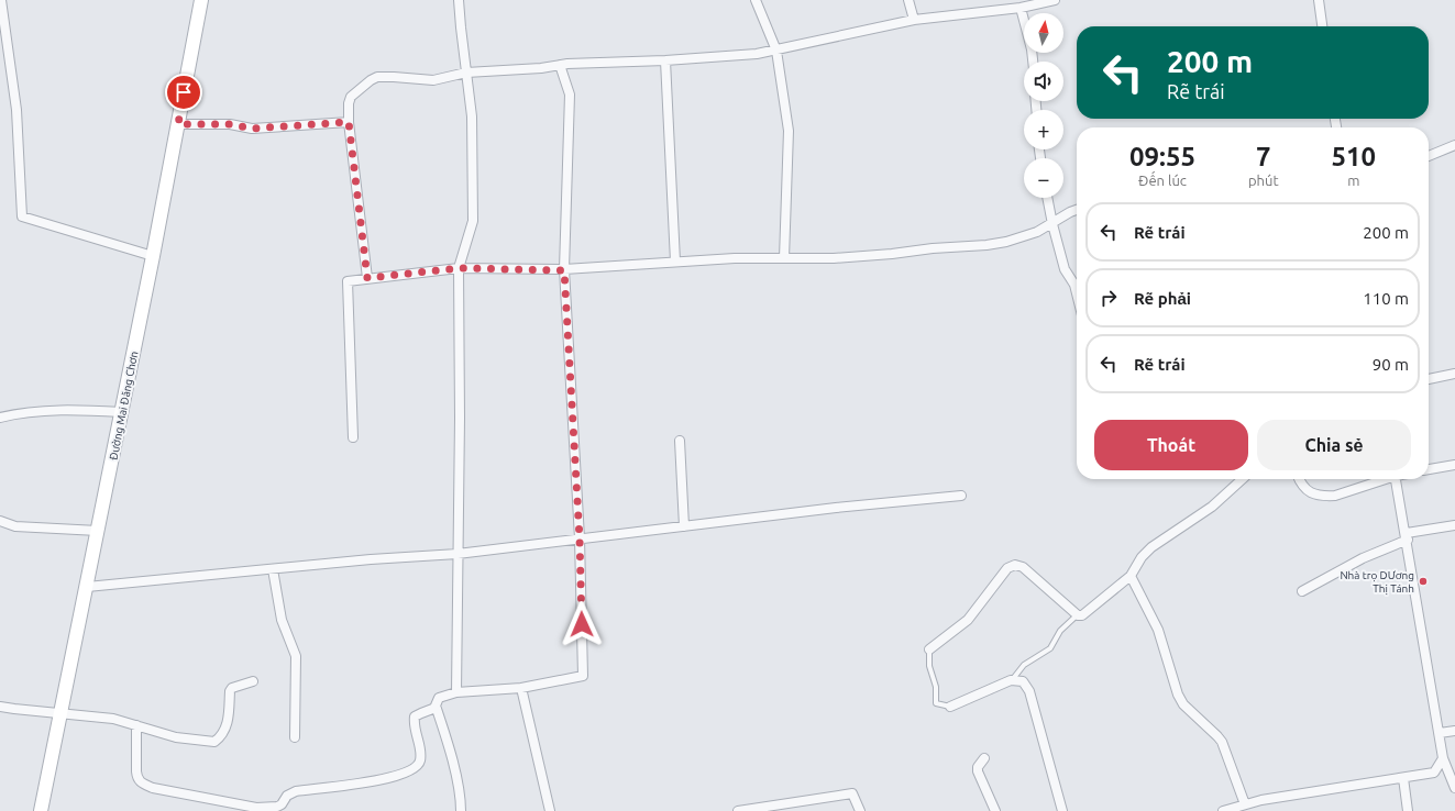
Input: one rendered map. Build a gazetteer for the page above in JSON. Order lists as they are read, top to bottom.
{
  "streets": {
    "main road": ["Đường Mai Đăng Chơn"]
  },
  "places": ["Nhà trọ DƯơng Thị Tánh"],
  "north": "top",
  "page": {
    "map_buttons": ["+", "−"],
    "turn": ["200 m", "Rẽ trái"],
    "eta": [
      "09:55",
      "Đến lúc",
      "7",
      "phút",
      "510",
      "m"
    ],
    "list": [
      {
        "name": "Rẽ trái",
        "value": "200 m"
      },
      {
        "name": "Rẽ phải",
        "value": "110 m"
      },
      {
        "name": "Rẽ trái",
        "value": "90 m"
      }
    ],
    "buttons": ["Thoát", "Chia sẻ"]
  }
}
